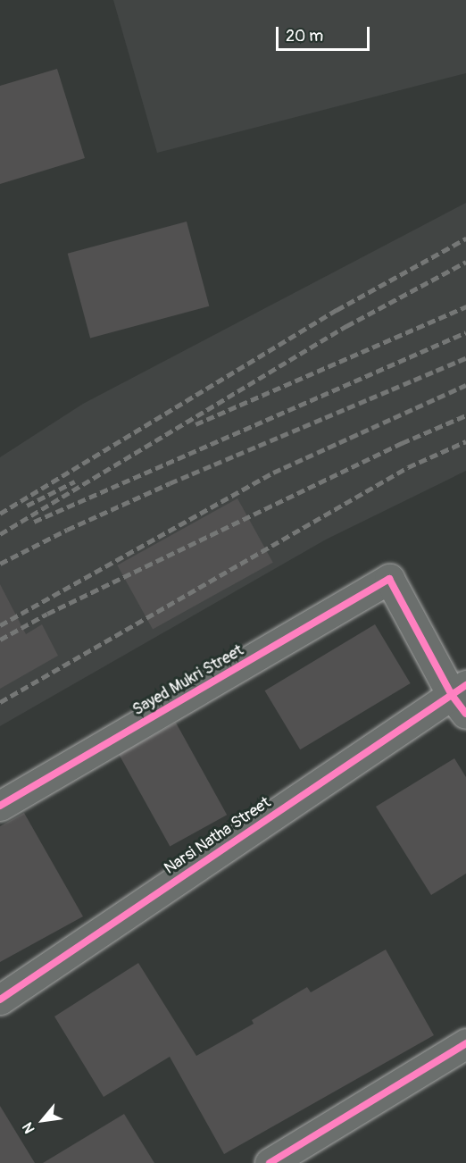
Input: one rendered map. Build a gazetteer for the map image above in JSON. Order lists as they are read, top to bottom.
{
  "streets": {
    "street": ["Sayed Mukri Street", "Narsi Natha Street"]
  },
  "crossings": [
    ["Sayed Mukri Street", "Narsi Natha Street"]
  ],
  "scale_bar": "20 m",
  "north": "bottom left"
}
